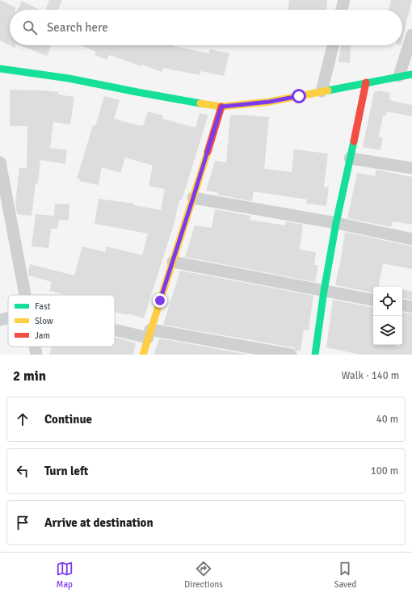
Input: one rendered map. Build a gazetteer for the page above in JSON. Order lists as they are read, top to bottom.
{
  "legend": ["Fast", "Slow", "Jam"],
  "page": {
    "search": "Search here",
    "heading": ["2 min", "Walk · 140 m"],
    "list": [
      ["Continue", "40 m"],
      ["Turn left", "100 m"],
      "Arrive at destination"
    ],
    "nav": ["Map", "Directions", "Saved"]
  }
}
